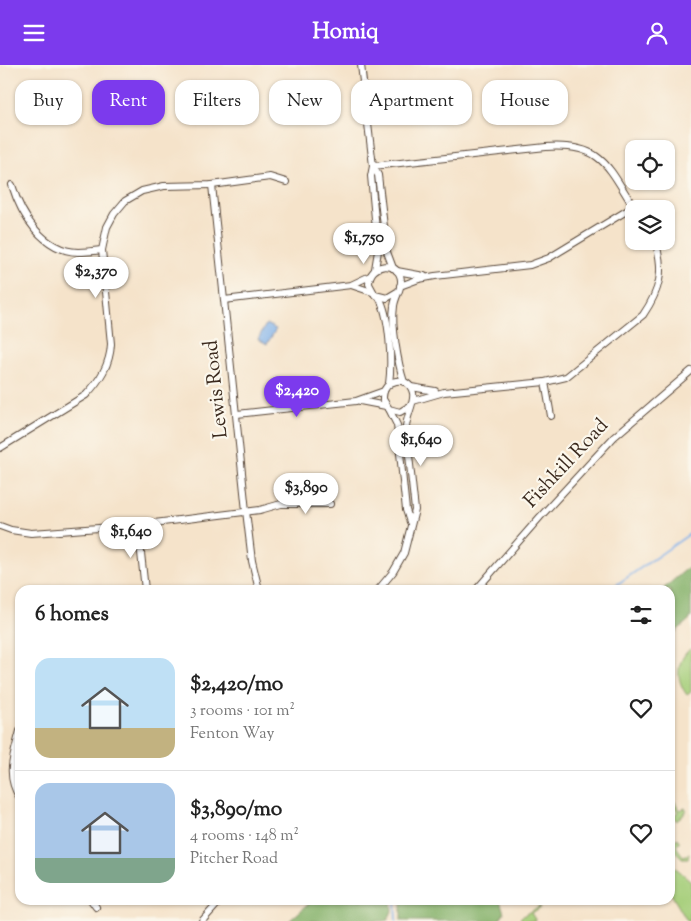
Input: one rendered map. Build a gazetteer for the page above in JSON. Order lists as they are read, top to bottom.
{
  "streets": {
    "street": ["Lewis Road", "Fishkill Road"]
  },
  "page": {
    "header": "Homiq",
    "chip": [
      "Buy",
      "Rent",
      "Filters",
      "New",
      "Apartment",
      "House"
    ],
    "price": [
      "$1,750",
      "$2,370",
      "$2,420",
      "$1,640",
      "$3,890",
      "$1,640"
    ],
    "heading": "6 homes",
    "list": [
      {
        "name": "$2,420/mo",
        "note": "3 rooms · 101 m² · Fenton Way"
      },
      {
        "name": "$3,890/mo",
        "note": "4 rooms · 148 m² · Pitcher Road"
      }
    ]
  }
}
